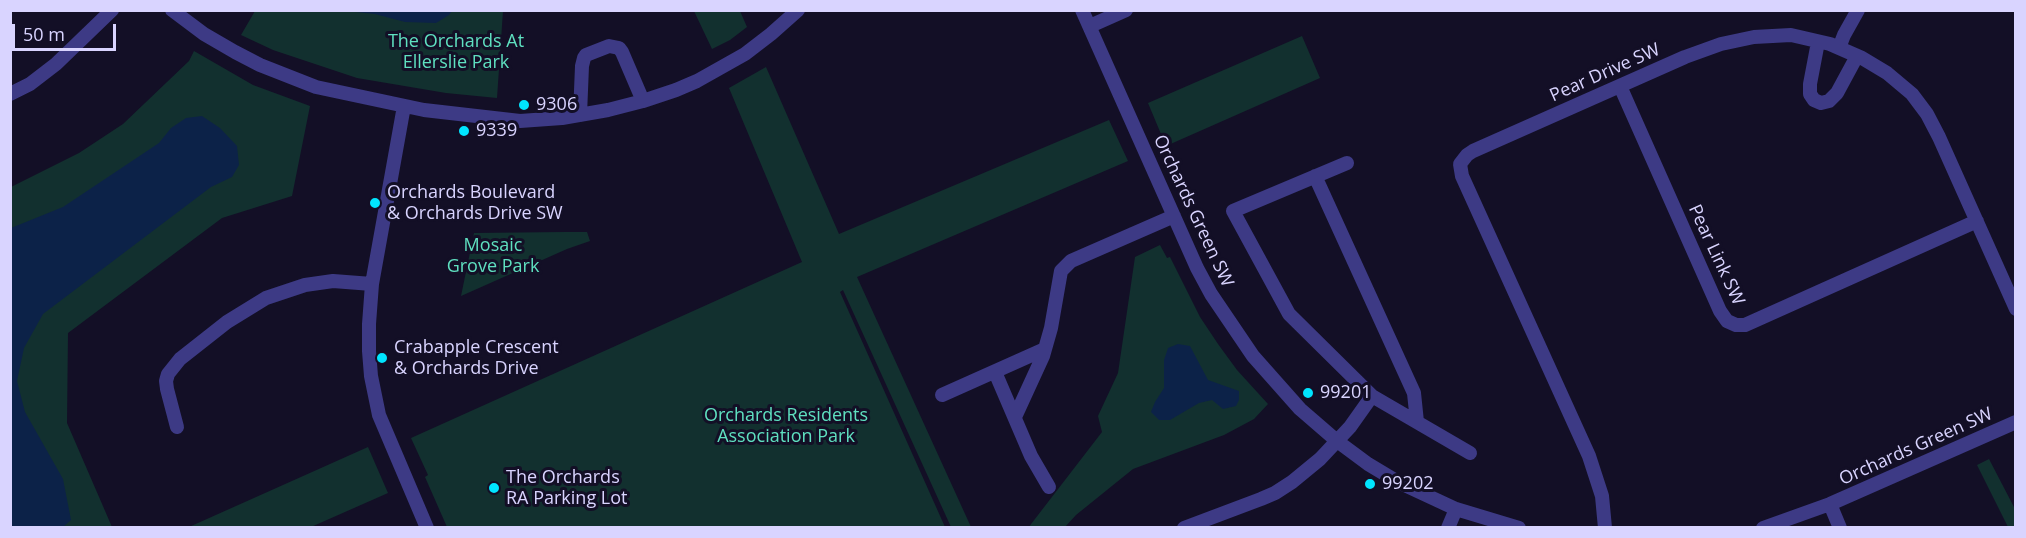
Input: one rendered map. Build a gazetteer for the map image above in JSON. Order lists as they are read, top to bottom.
{
  "streets": {
    "street": ["Pear Drive SW", "Orchards Green SW", "Pear Link SW"]
  },
  "crossings": [
    ["Pear Drive SW", "Pear Link SW"]
  ],
  "parks": ["The Orchards At Ellerslie Park", "Mosaic Grove Park", "Orchards Residents Association Park"],
  "places": [
    "9306",
    "9339",
    "Orchards Boulevard & Orchards Drive SW",
    "Crabapple Crescent & Orchards Drive",
    "99201",
    "99202",
    "The Orchards RA Parking Lot"
  ],
  "scale_bar": "50 m"
}
